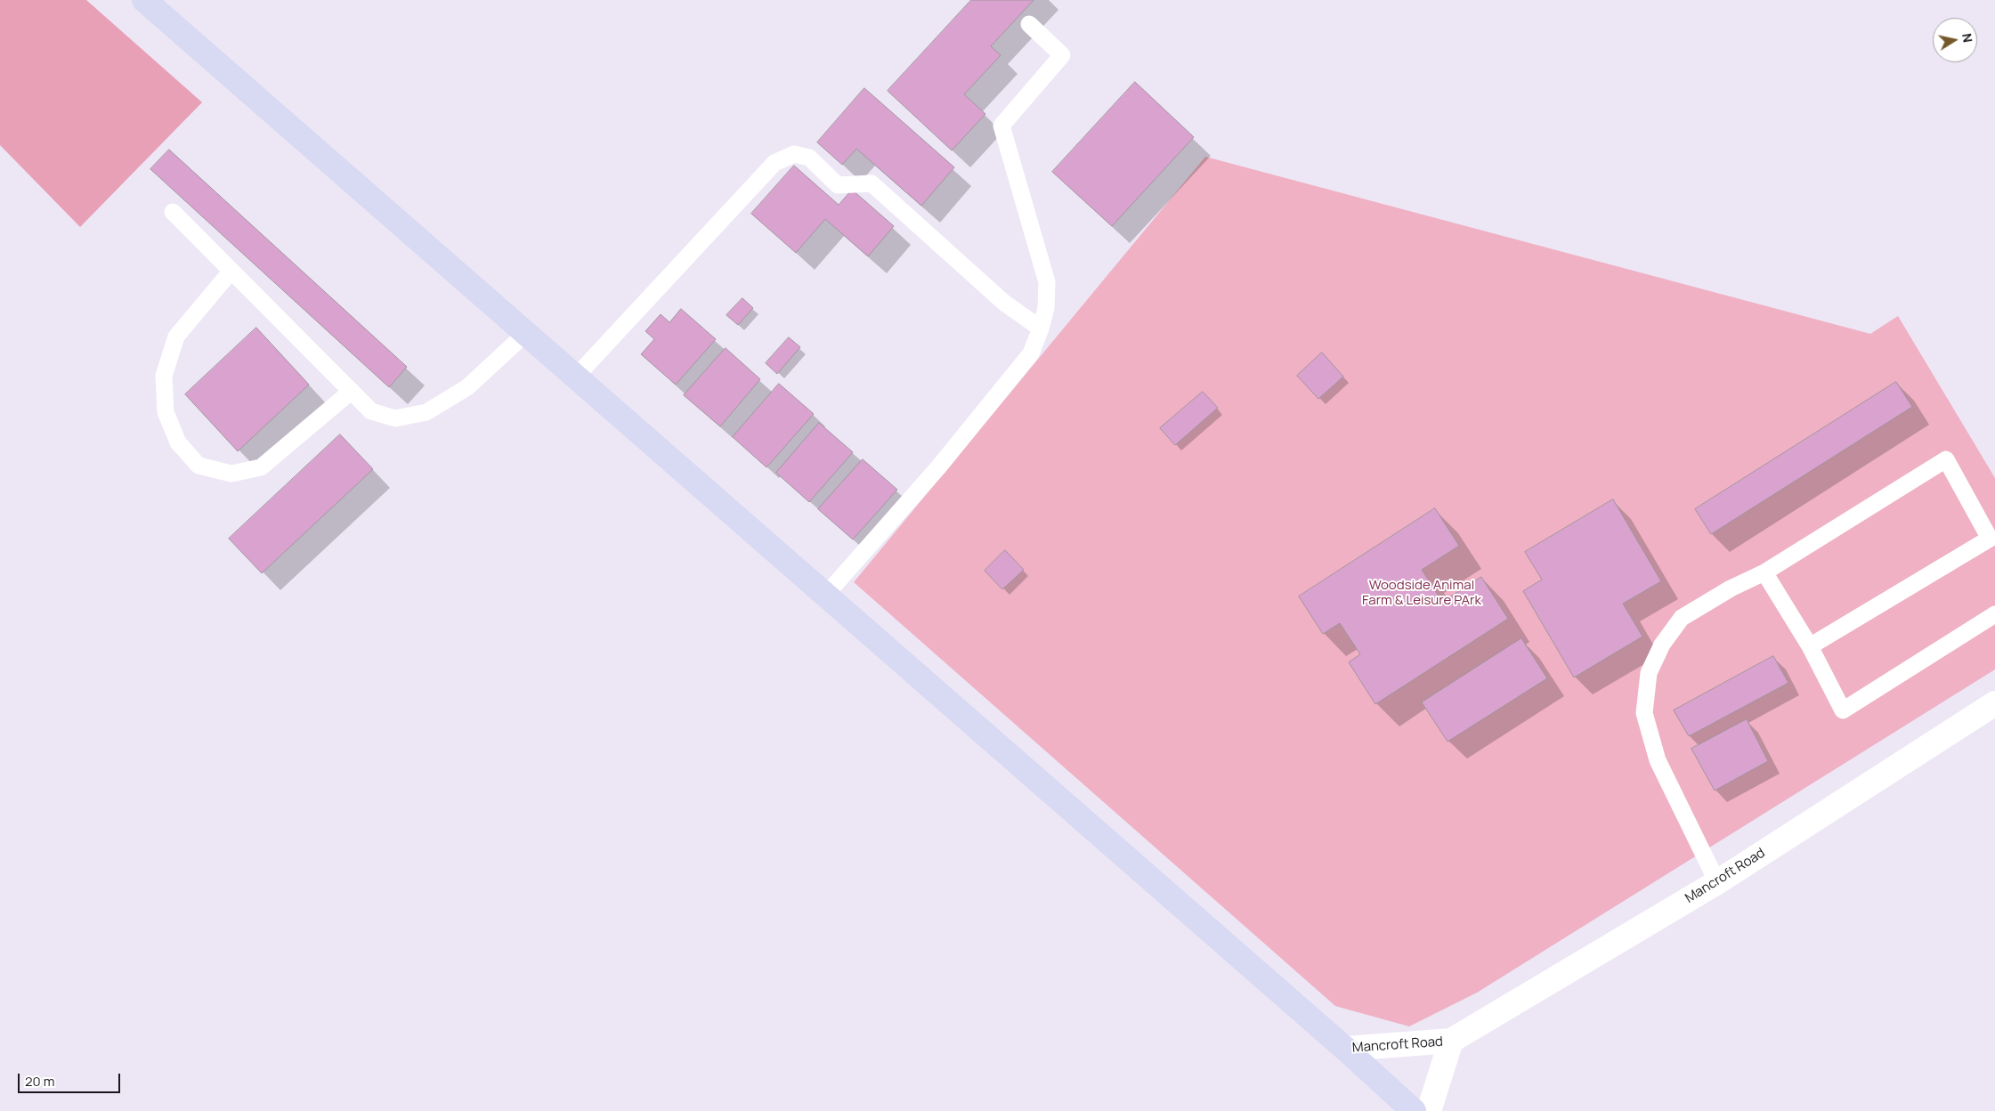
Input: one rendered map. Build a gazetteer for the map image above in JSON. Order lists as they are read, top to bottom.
{
  "streets": {
    "street": ["Mancroft Road"]
  },
  "parks": ["Woodside Animal Farm & Leisure PArk"],
  "scale_bar": "20 m",
  "north": "right"
}
